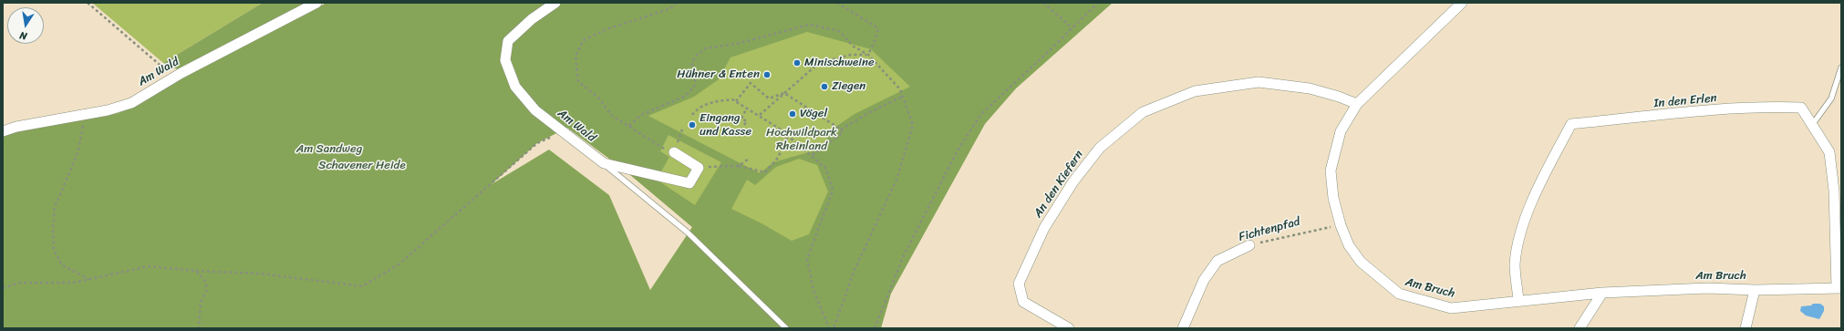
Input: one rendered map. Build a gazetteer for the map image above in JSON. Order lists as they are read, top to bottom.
{
  "streets": {
    "street": [
      "Am Wald",
      "In den Erlen",
      "An den Kiefern",
      "Fichtenpfad",
      "Am Bruch"
    ]
  },
  "crossings": [
    ["In den Erlen", "Am Bruch"],
    ["An den Kiefern", "Am Bruch"],
    ["Fichtenpfad", "Am Bruch"]
  ],
  "parks": ["Hochwildpark Rheinland", "Am Sandweg", "Schavener Heide"],
  "places": [
    "Minischweine",
    "Hühner & Enten",
    "Ziegen",
    "Vögel",
    "Eingang und Kasse"
  ],
  "north": "bottom"
}
